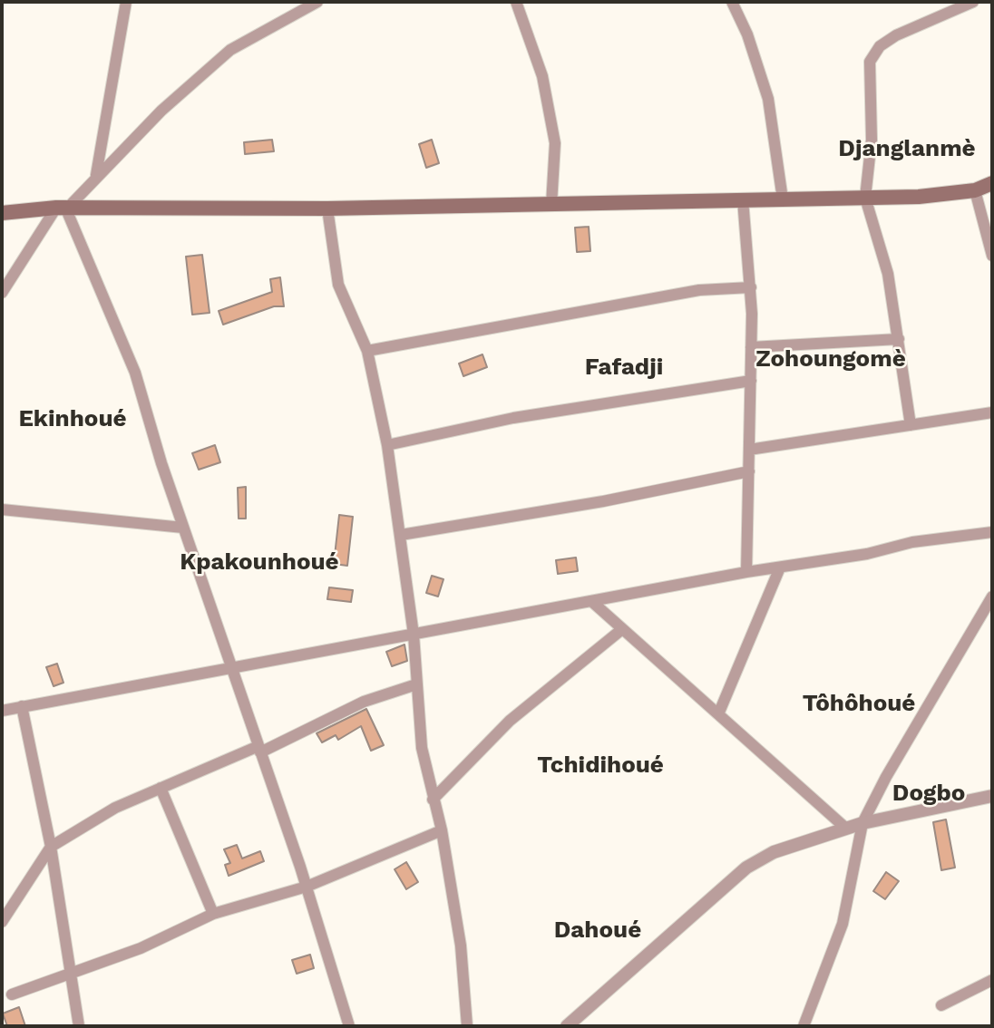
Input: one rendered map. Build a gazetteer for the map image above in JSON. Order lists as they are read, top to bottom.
{
  "districts": [
    "Djanglanmè",
    "Zohoungomè",
    "Fafadji",
    "Ekinhoué",
    "Kpakounhoué",
    "Tôhôhoué",
    "Tchidihoué",
    "Dogbo",
    "Dahoué"
  ]
}
